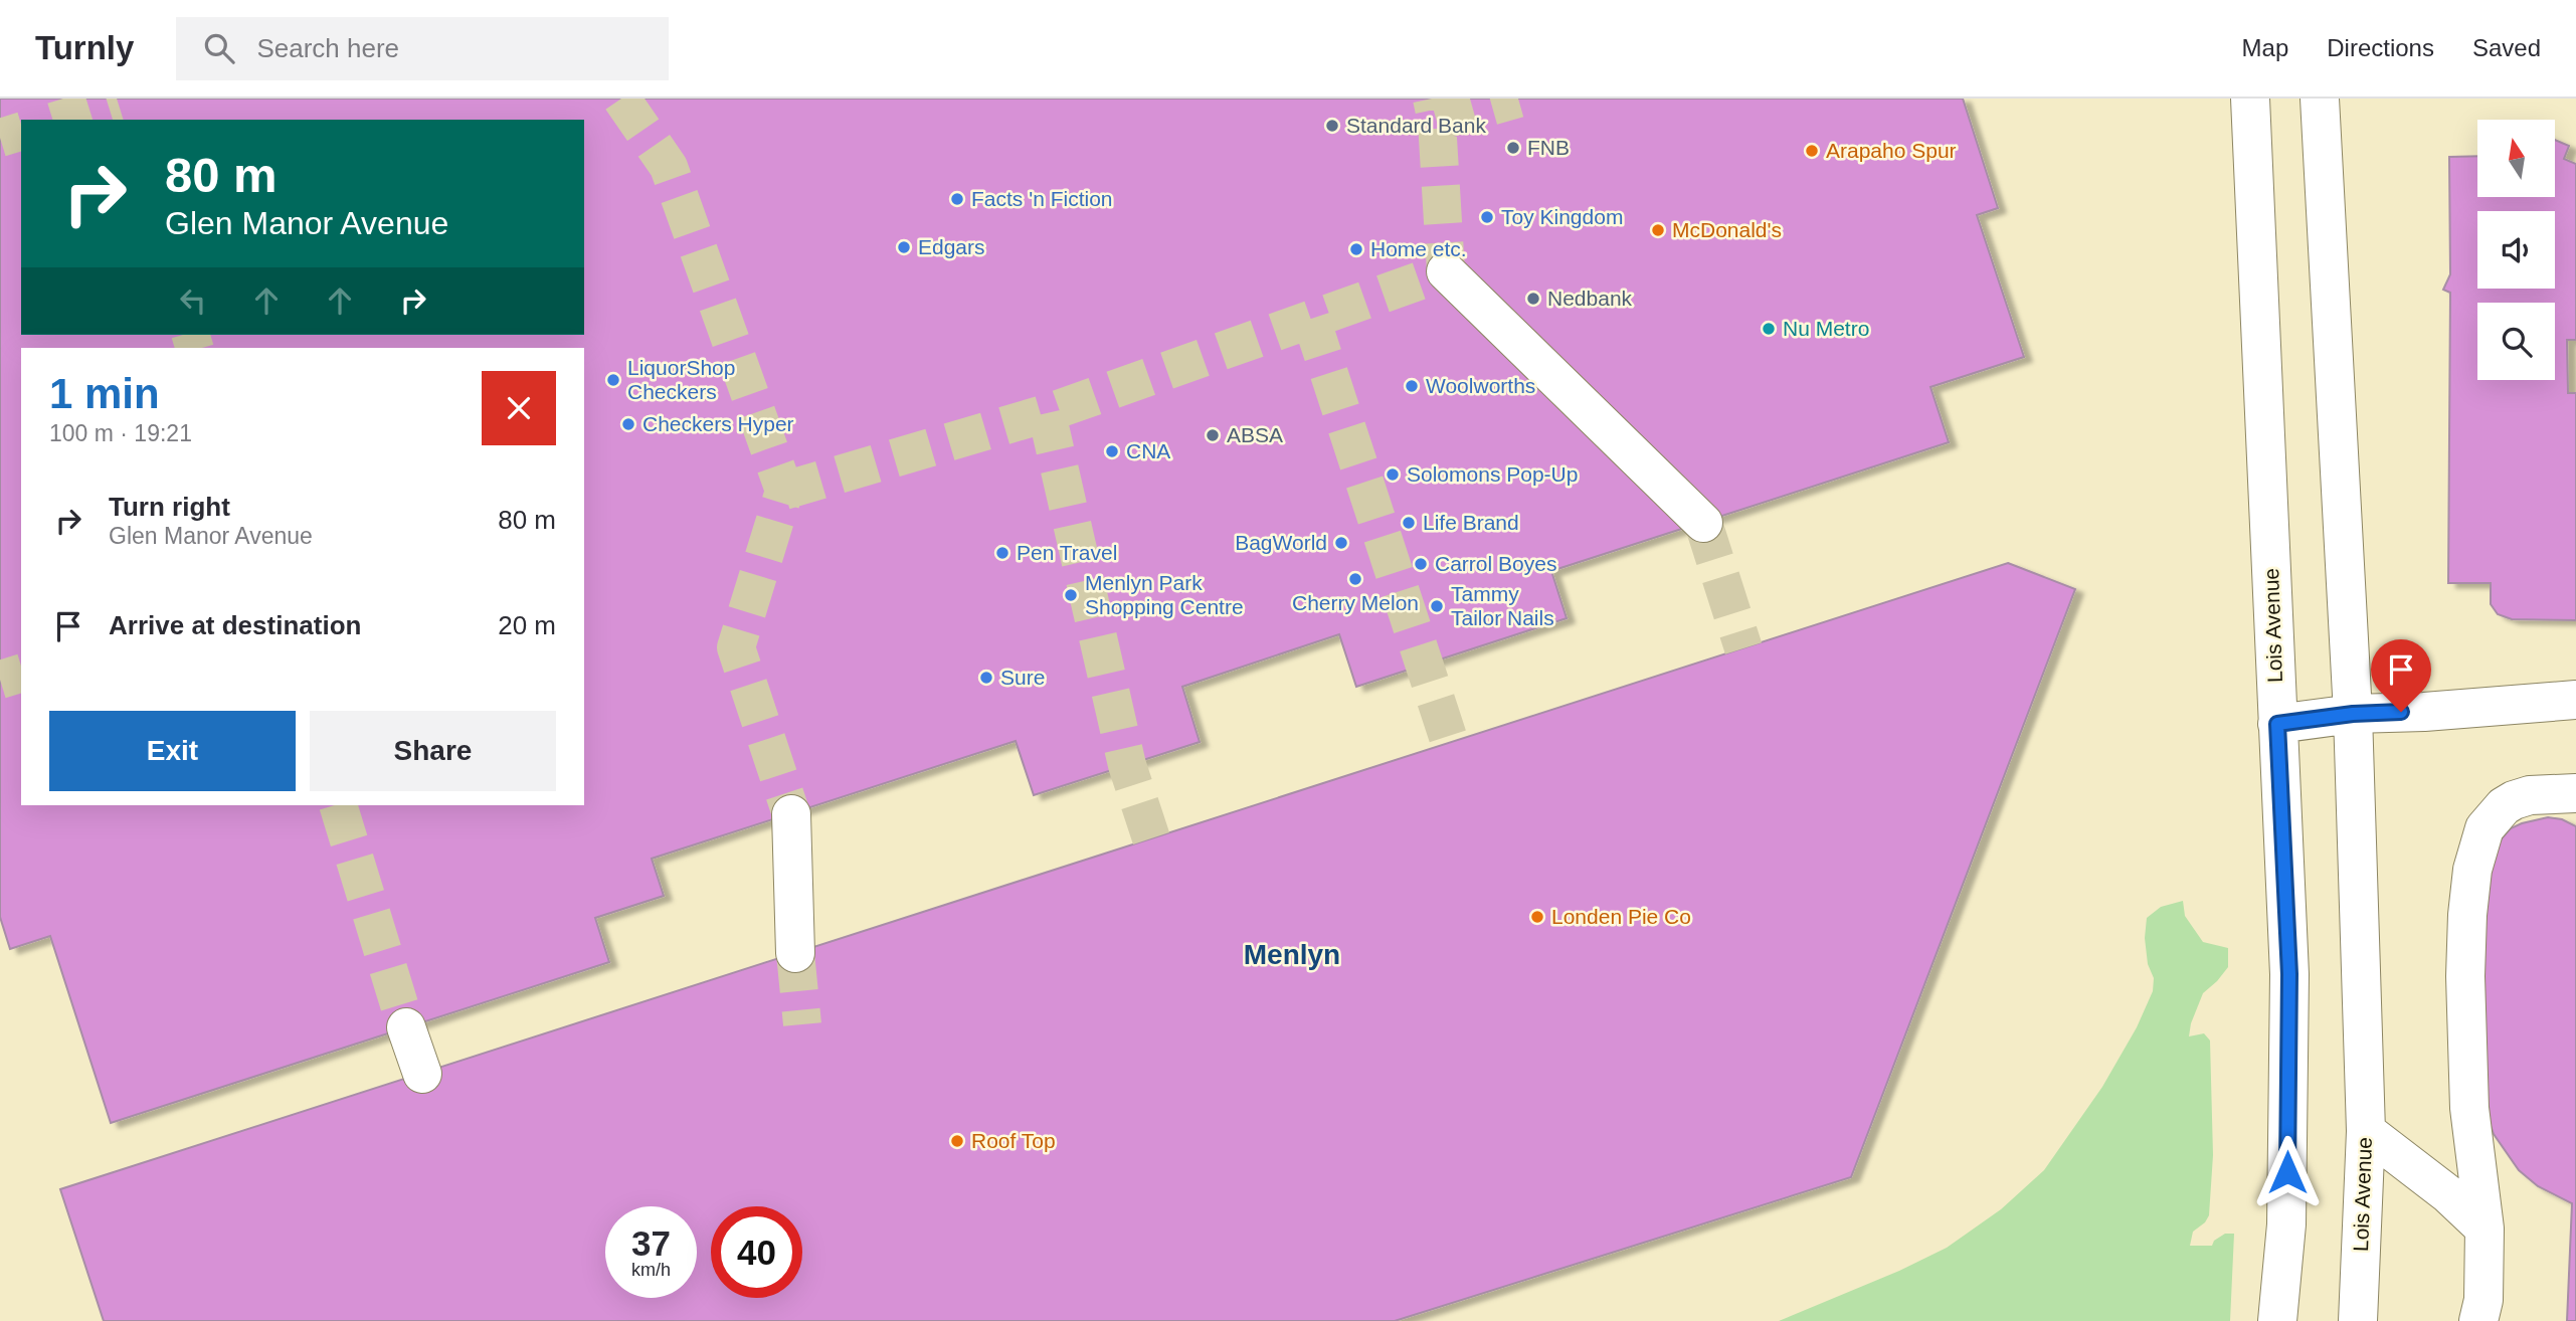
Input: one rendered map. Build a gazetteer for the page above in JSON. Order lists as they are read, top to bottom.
{
  "streets": {
    "street": ["Lois Avenue"]
  },
  "districts": ["Menlyn"],
  "places": [
    "Standard Bank",
    "FNB",
    "Arapaho Spur",
    "Facts 'n Fiction",
    "Toy Kingdom",
    "McDonald's",
    "Edgars",
    "Home etc.",
    "Nedbank",
    "Nu Metro",
    "LiquorShop Checkers",
    "Woolworths",
    "Checkers Hyper",
    "ABSA",
    "CNA",
    "Solomons Pop-Up",
    "Life Brand",
    "BagWorld",
    "Pen Travel",
    "Carrol Boyes",
    "Cherry Melon",
    "Menlyn Park Shopping Centre",
    "Tammy Tailor Nails",
    "Sure",
    "Londen Pie Co",
    "Roof Top"
  ],
  "north": "top",
  "page": {
    "header": "Turnly",
    "search": "Search here",
    "nav": ["Map", "Directions", "Saved"],
    "turn": ["80 m", "Glen Manor Avenue"],
    "heading": ["1 min", "100 m · 19:21"],
    "list": [
      {
        "name": "Turn right",
        "note": "Glen Manor Avenue",
        "value": "80 m"
      },
      {
        "name": "Arrive at destination",
        "value": "20 m"
      }
    ],
    "buttons": ["Exit", "Share"],
    "speed": "37 km/h",
    "limit": "40"
  }
}
